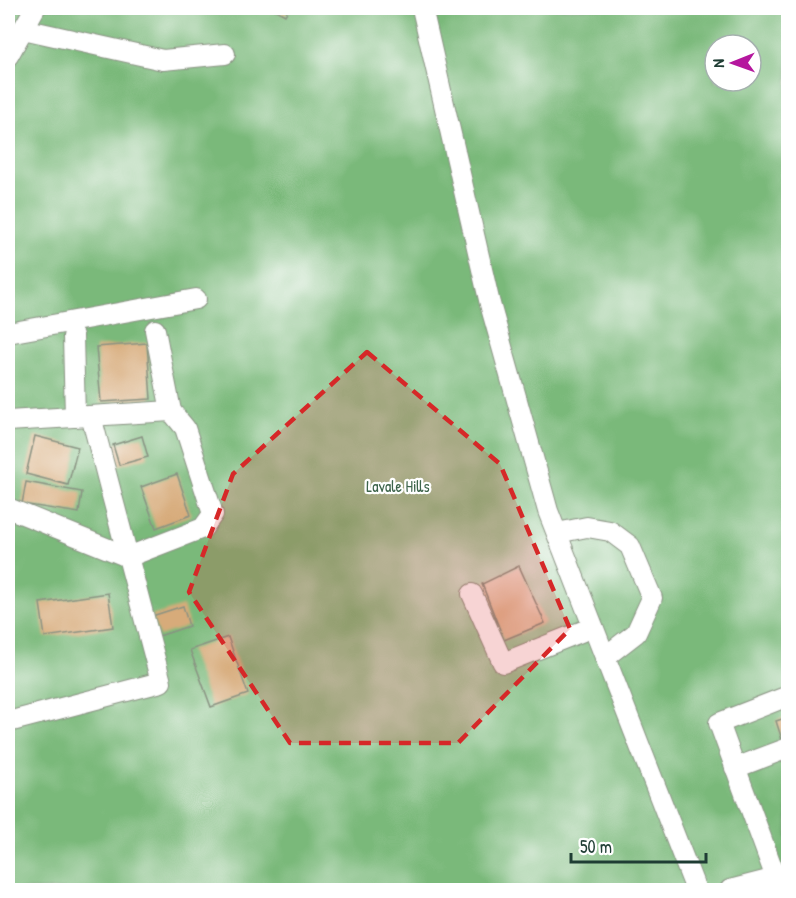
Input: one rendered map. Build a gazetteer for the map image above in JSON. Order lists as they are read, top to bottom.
{
  "parks": ["Lavale Hills"],
  "scale_bar": "50 m",
  "north": "left"
}
